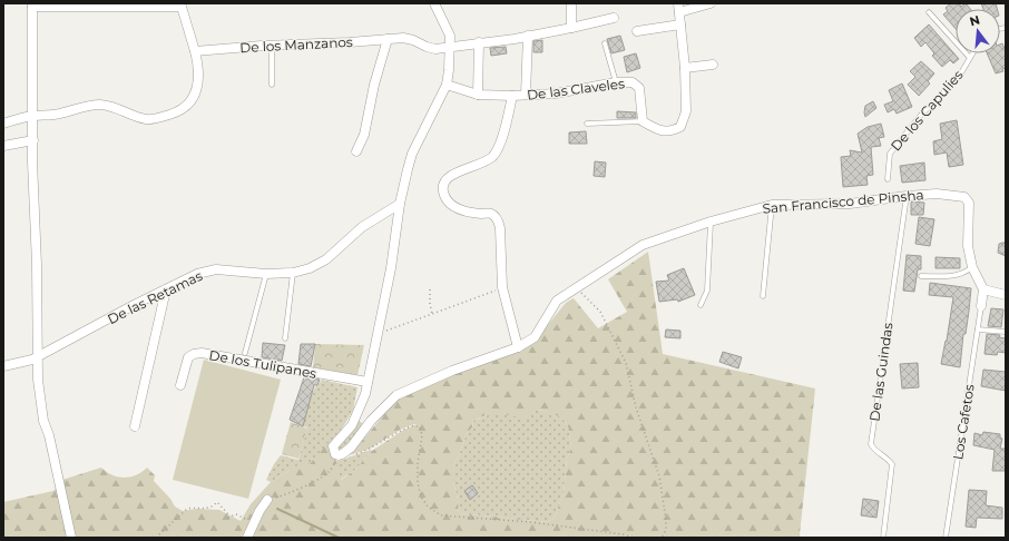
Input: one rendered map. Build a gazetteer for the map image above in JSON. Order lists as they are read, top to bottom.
{
  "streets": {
    "street": [
      "De los Manzanos",
      "De las Claveles",
      "San Francisco de Pinsha",
      "De las Retamas",
      "De los Tulipanes"
    ],
    "lane": ["De los Capulies", "De las Guindas", "Los Cafetos"]
  },
  "crossings": [
    ["San Francisco de Pinsha", "De las Guindas"]
  ],
  "north": "top"
}
